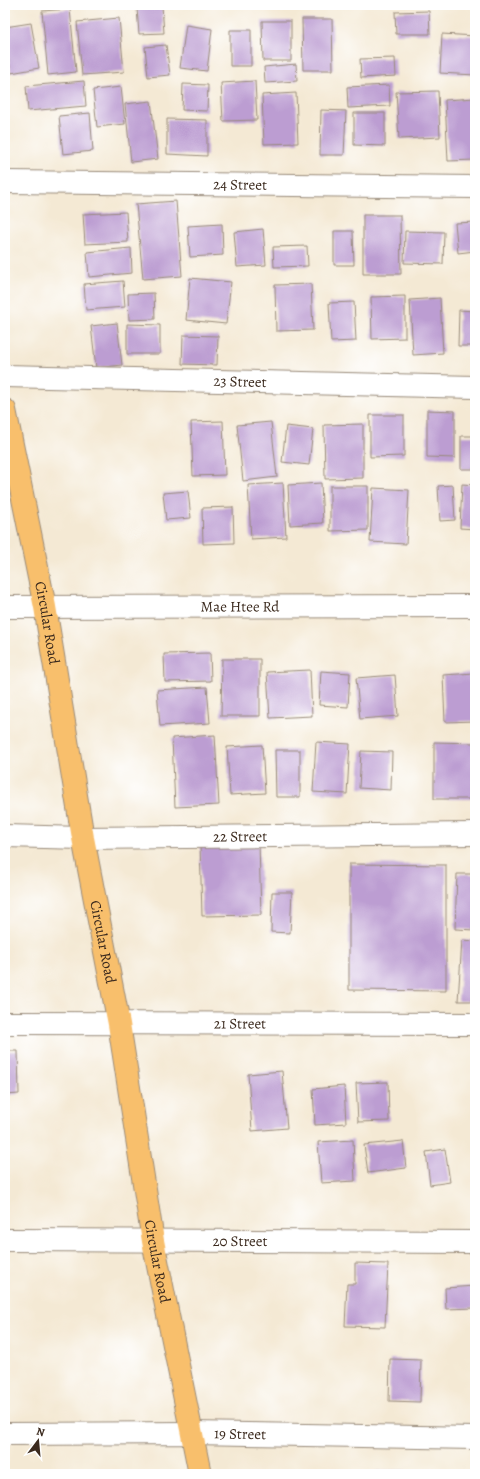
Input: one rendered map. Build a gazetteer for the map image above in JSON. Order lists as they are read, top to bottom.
{
  "streets": {
    "main road": ["Circular Road"],
    "street": [
      "24 Street",
      "23 Street",
      "Mae Htee Rd",
      "22 Street",
      "21 Street",
      "20 Street",
      "19 Street"
    ]
  },
  "crossings": [
    ["Mae Htee Rd", "Circular Road"],
    ["Circular Road", "22 Street"],
    ["Circular Road", "21 Street"],
    ["Circular Road", "20 Street"],
    ["Circular Road", "19 Street"]
  ],
  "north": "top"
}
